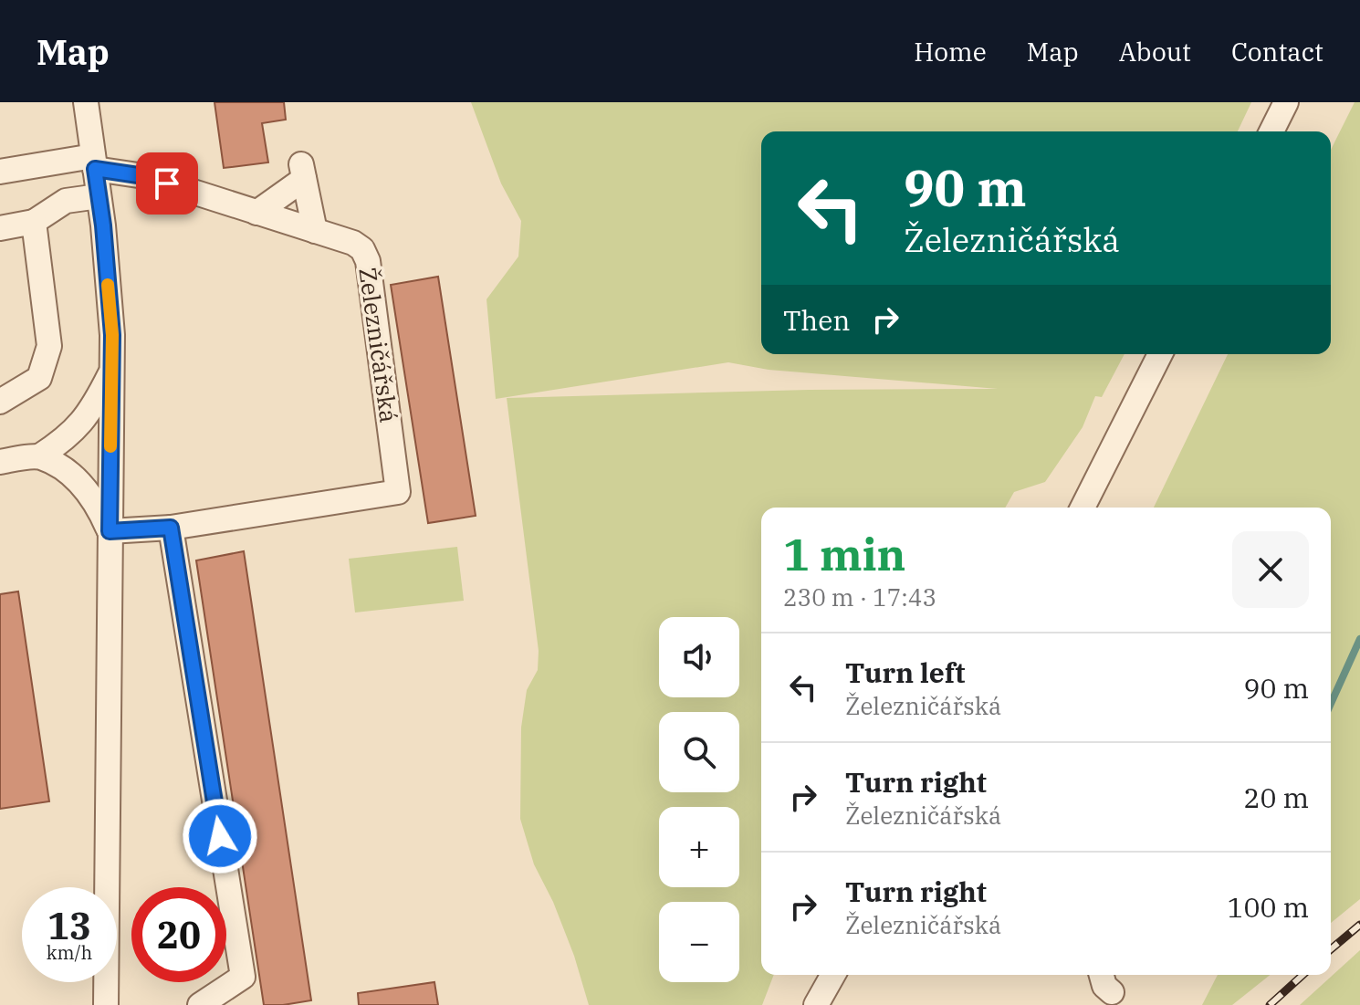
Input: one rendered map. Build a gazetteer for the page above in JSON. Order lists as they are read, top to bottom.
{
  "streets": {
    "street": ["Železničářská"]
  },
  "page": {
    "header": "Map",
    "nav": [
      "Home",
      "Map",
      "About",
      "Contact"
    ],
    "turn": ["90 m", "Železničářská"],
    "then": "Then",
    "heading": ["1 min", "230 m · 17:43"],
    "map_buttons": ["+", "−"],
    "list": [
      {
        "name": "Turn left",
        "note": "Železničářská",
        "value": "90 m"
      },
      {
        "name": "Turn right",
        "note": "Železničářská",
        "value": "20 m"
      },
      {
        "name": "Turn right",
        "note": "Železničářská",
        "value": "100 m"
      }
    ],
    "speed": "13 km/h",
    "limit": "20"
  }
}
